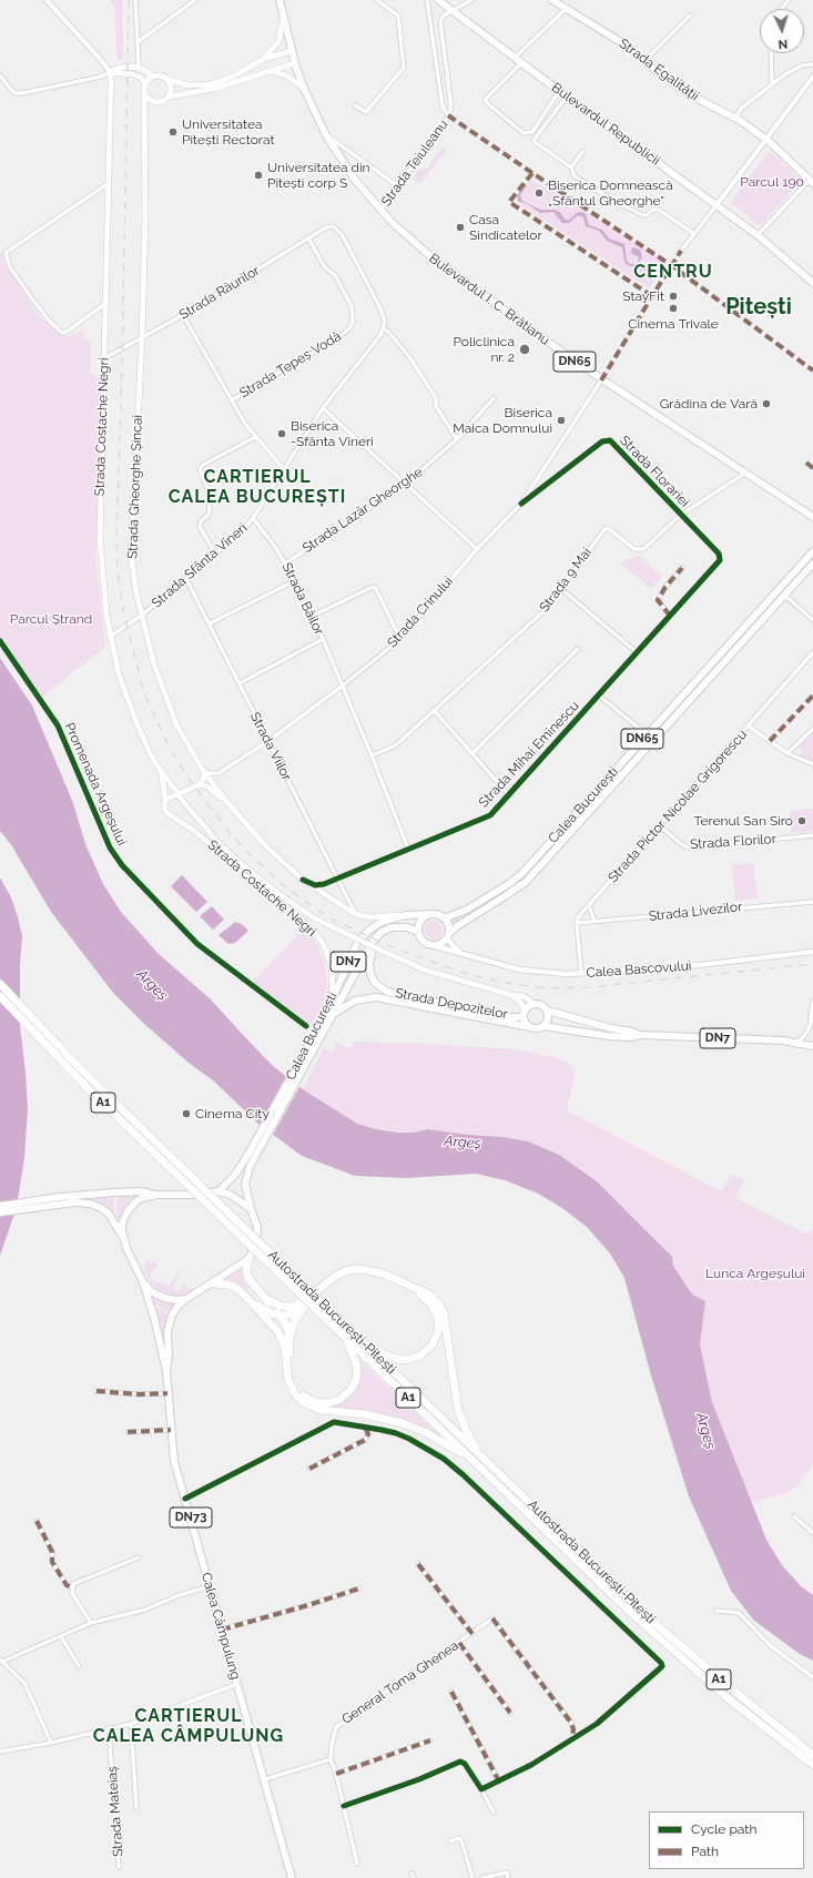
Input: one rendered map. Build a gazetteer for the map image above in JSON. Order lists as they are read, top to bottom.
{
  "streets": {
    "highway": ["A1", "Autostrada București-Pitești"],
    "main road": [
      "Strada Egalității",
      "Bulevardul Republicii",
      "Bulevardul I. C. Brătianu",
      "DN65",
      "Strada Costache Negri",
      "Strada Gheorghe Șincai",
      "Calea București",
      "DN7",
      "Strada Depozitelor",
      "DN73",
      "Calea Câmpulung"
    ],
    "street": [
      "Strada Teiuleanu",
      "Strada Râurilor",
      "Strada Țepeș Vodă",
      "Strada Florariei",
      "Strada Lazăr Gheorghe",
      "Strada Sfânta Vineri",
      "Strada 9 Mai",
      "Strada Băilor",
      "Strada Crinului",
      "Strada Viilor",
      "Strada Mihai Eminescu",
      "Strada Pictor Nicolae Grigorescu",
      "Strada Florilor",
      "Strada Livezilor",
      "Calea Bascovului",
      "General Toma Ghenea",
      "Strada Mateiaș"
    ],
    "cycle path": ["Promenada Argeșului"]
  },
  "crossings": [
    ["Strada Teiuleanu", "Bulevardul I. C. Brătianu"],
    ["Strada Râurilor", "Strada Țepeș Vodă"],
    ["Strada Râurilor", "Strada Costache Negri"],
    ["Strada Râurilor", "Strada Gheorghe Șincai"],
    ["Strada Râurilor", "Strada Sfânta Vineri"],
    ["Bulevardul I. C. Brătianu", "Strada 9 Mai"],
    ["Bulevardul I. C. Brătianu", "Strada Crinului"],
    ["Strada Costache Negri", "Strada Sfânta Vineri"],
    ["Strada Costache Negri", "Calea București"],
    ["Strada Costache Negri", "Strada Depozitelor"],
    ["Strada Florariei", "Strada 9 Mai"],
    ["Strada Florariei", "Strada Crinului"],
    ["Strada Florariei", "Strada Mihai Eminescu"],
    ["Strada Gheorghe Șincai", "Strada Sfânta Vineri"],
    ["Strada Gheorghe Șincai", "Strada Crinului"],
    ["Strada Gheorghe Șincai", "Strada Viilor"],
    ["Strada Gheorghe Șincai", "Strada Mihai Eminescu"],
    ["Strada Gheorghe Șincai", "Calea București"],
    ["Strada Lazăr Gheorghe", "Strada Băilor"],
    ["Strada Sfânta Vineri", "Strada Băilor"],
    ["Strada Sfânta Vineri", "Strada Viilor"],
    ["Strada 9 Mai", "Strada Băilor"],
    ["Strada Băilor", "Strada Crinului"],
    ["Strada Băilor", "Strada Mihai Eminescu"],
    ["Strada Crinului", "Strada Viilor"],
    ["Strada Viilor", "Strada Mihai Eminescu"],
    ["Calea București", "DN7"],
    ["Calea București", "Calea Bascovului"],
    ["Calea București", "Strada Depozitelor"],
    ["Calea București", "Calea Câmpulung"],
    ["Strada Pictor Nicolae Grigorescu", "Strada Florilor"],
    ["Strada Pictor Nicolae Grigorescu", "Strada Livezilor"],
    ["DN7", "Calea Bascovului"],
    ["DN7", "Strada Depozitelor"],
    ["DN7", "Calea Câmpulung"]
  ],
  "districts": [
    "CENTRU",
    "Pitești",
    "CARTIERUL CALEA BUCUREȘTI",
    "CARTIERUL CALEA CÂMPULUNG"
  ],
  "water": ["Argeș"],
  "parks": ["Parcul 190", "Parcul Ștrand", "Lunca Argeșului"],
  "places": [
    "Universitatea Pitești Rectorat",
    "Universitatea din Pitești corp S",
    "Biserica Domnească „Sfântul Gheorghe”",
    "Casa Sindicatelor",
    "StayFit",
    "Cinema Trivale",
    "Policlinica nr. 2",
    "Grădina de Vară",
    "Biserica Maica Domnului",
    "Biserica -Sfânta Vineri",
    "Terenul San Siro",
    "Cinema City"
  ],
  "legend": ["Cycle path", "Path"],
  "north": "bottom"
}
